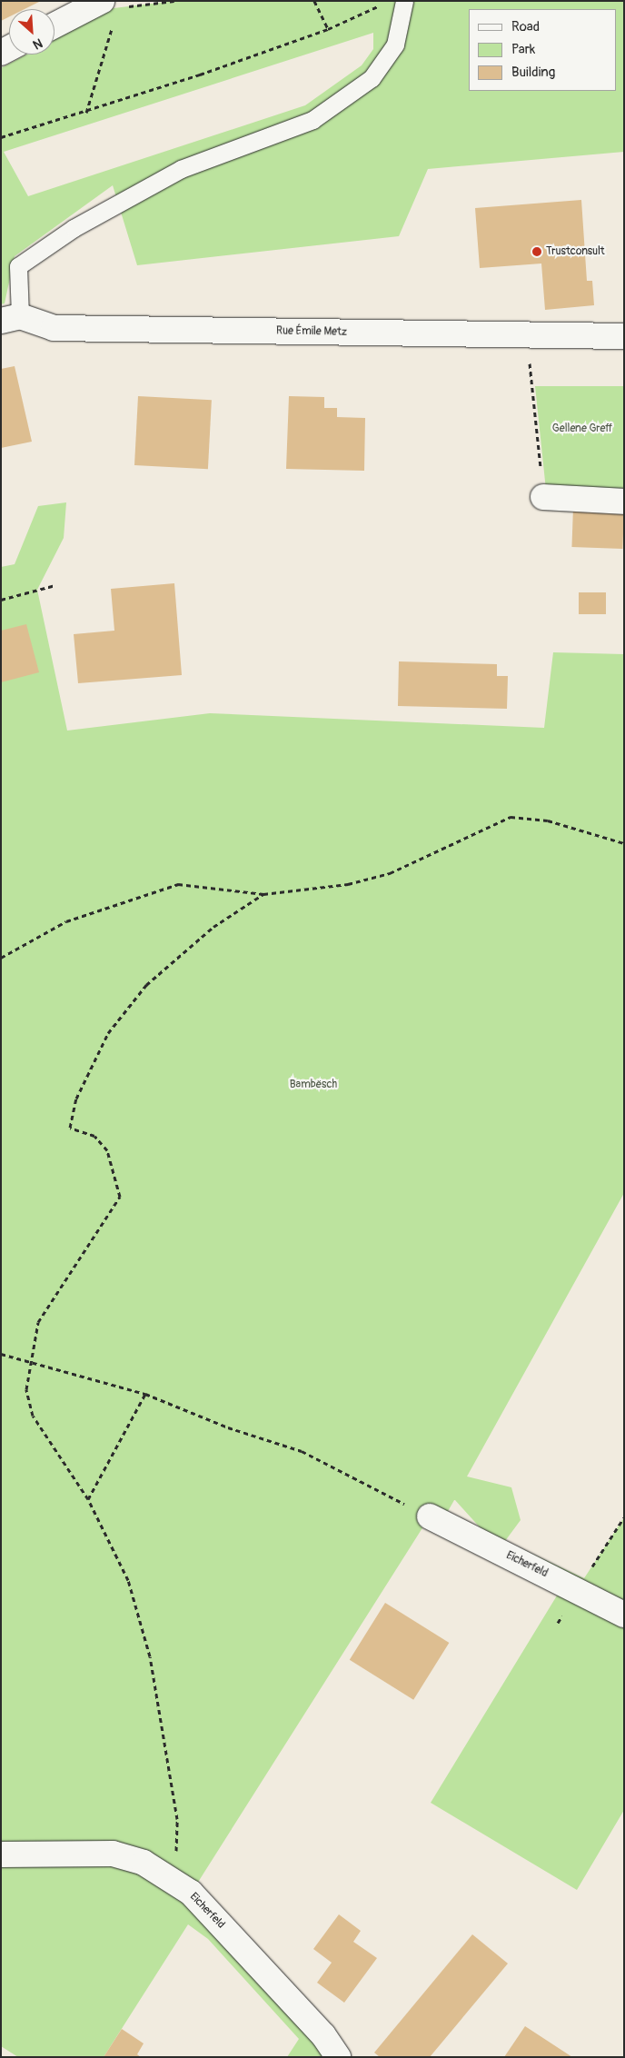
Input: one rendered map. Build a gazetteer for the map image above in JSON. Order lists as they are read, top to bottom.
{
  "streets": {
    "street": ["Rue Émile Metz", "Eicherfeld"]
  },
  "parks": ["Gellene Greff", "Bambësch"],
  "places": ["Trustconsult"],
  "legend": ["Road", "Park", "Building"],
  "north": "bottom right"
}
